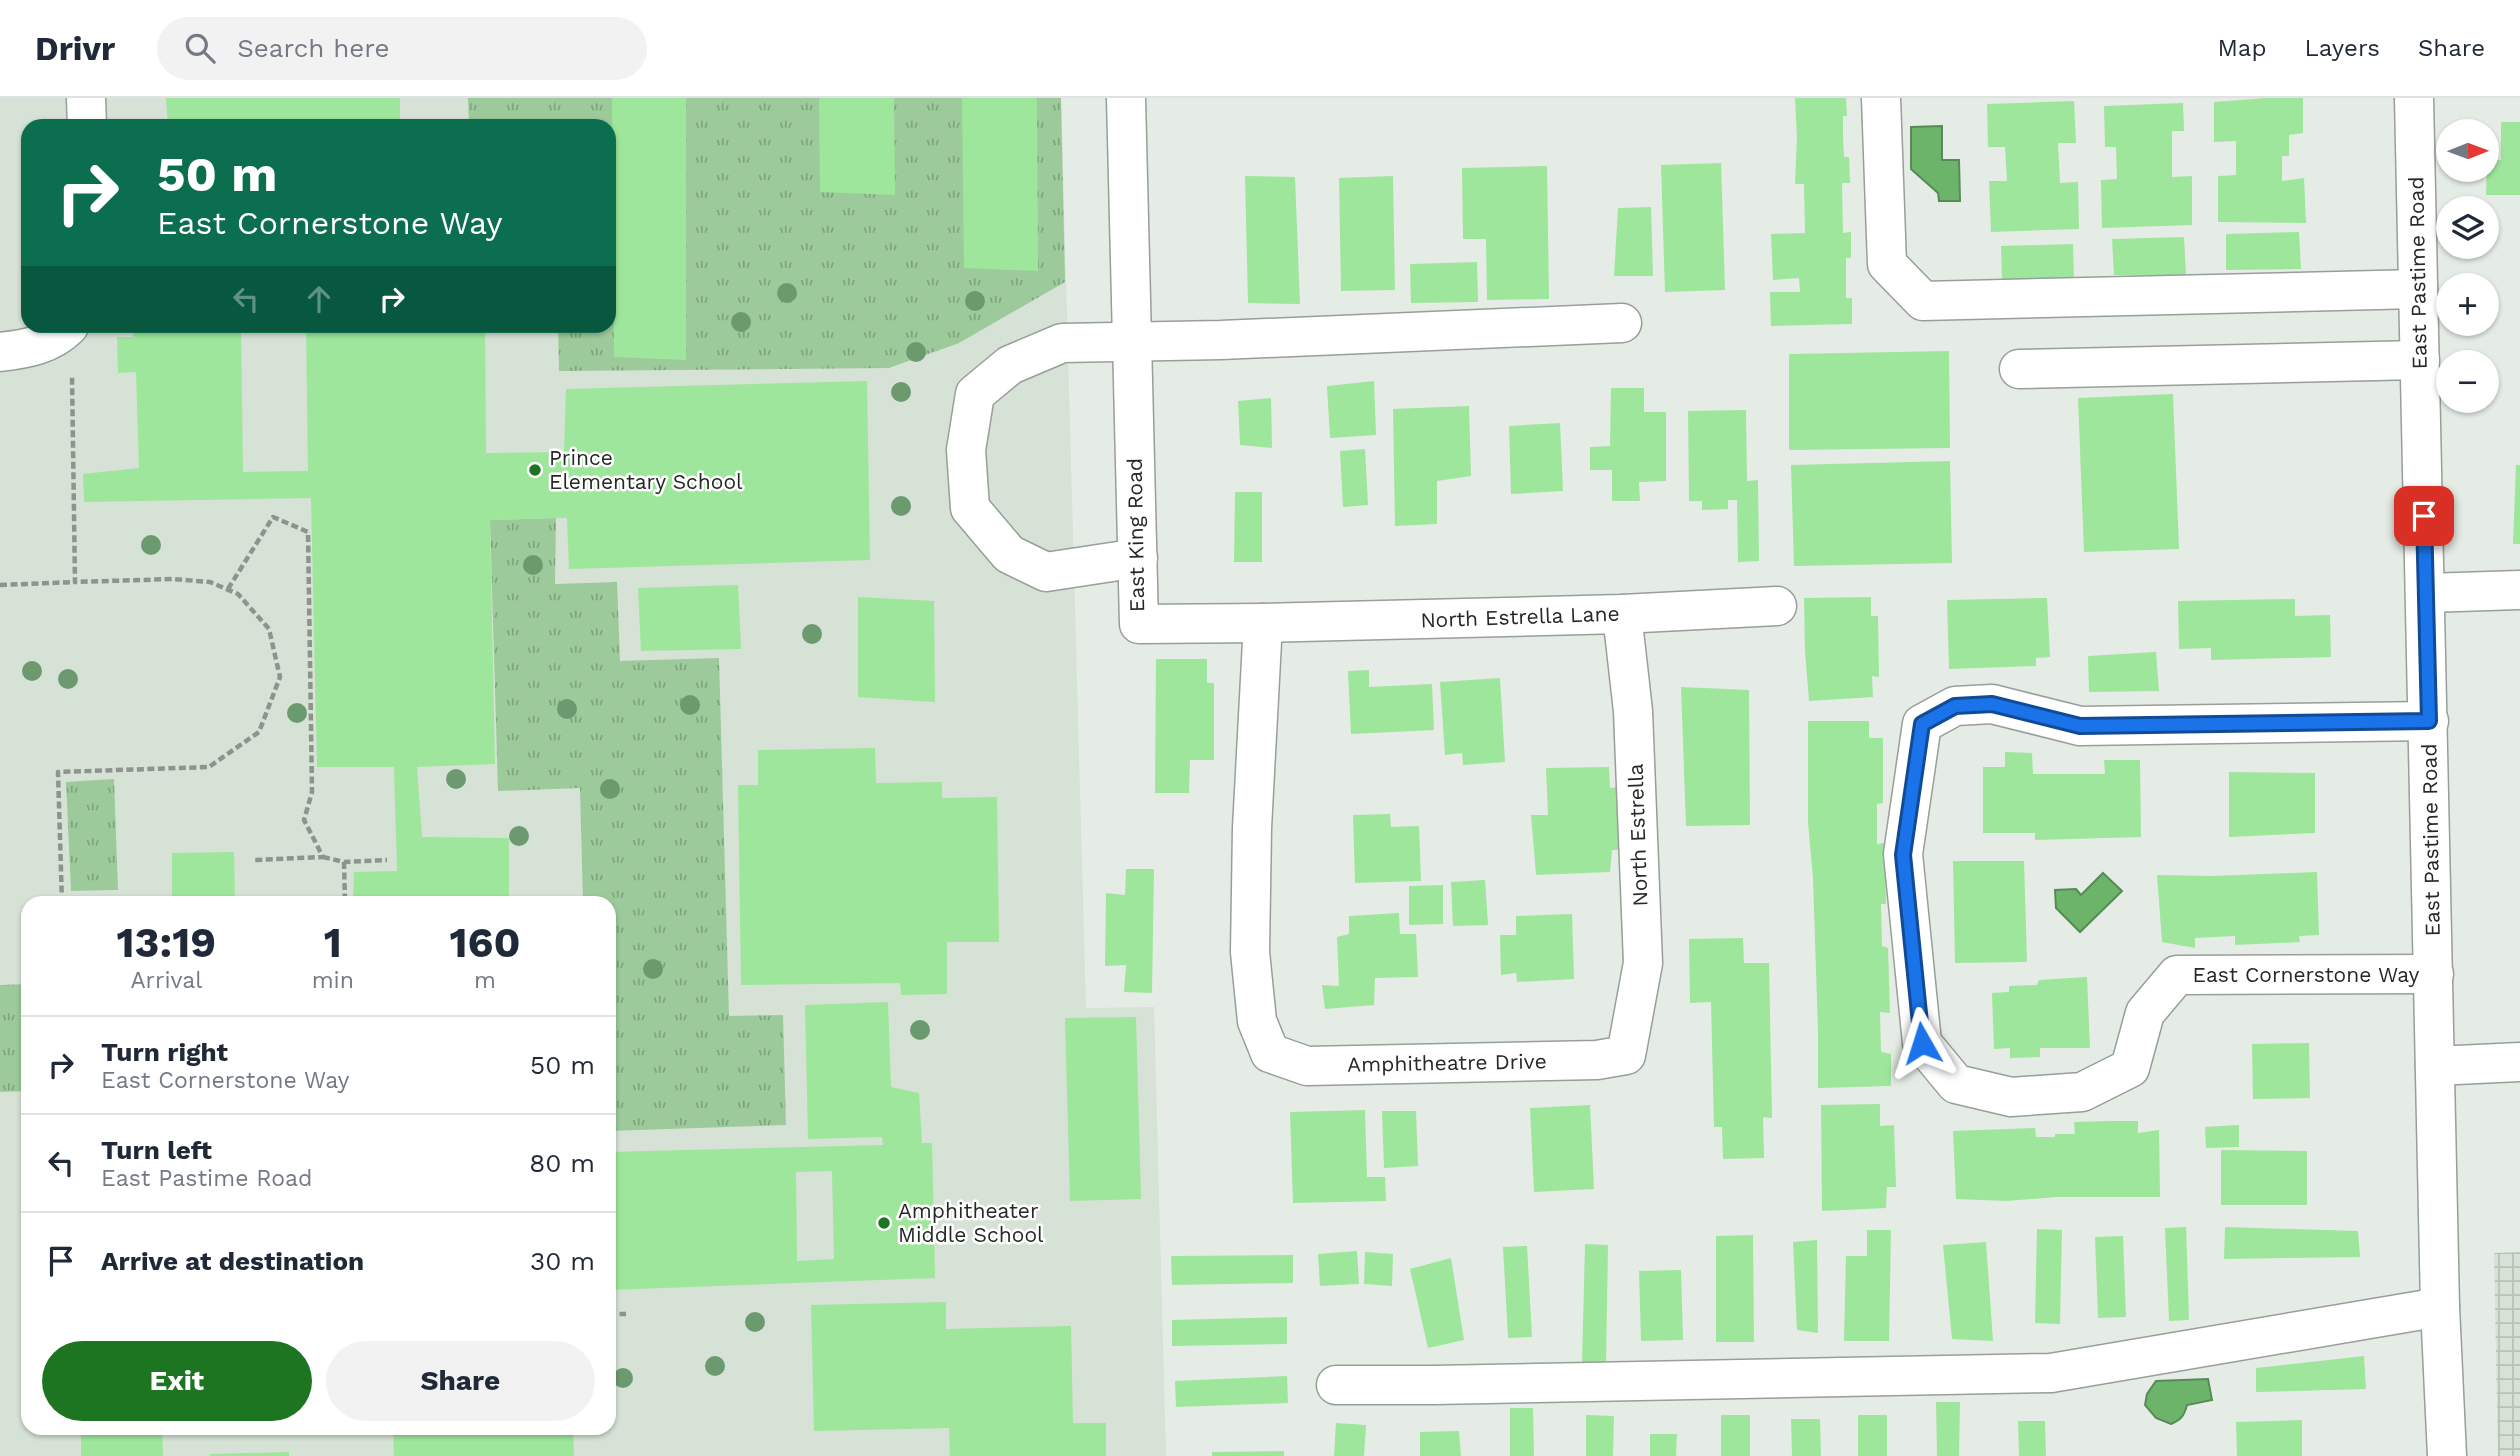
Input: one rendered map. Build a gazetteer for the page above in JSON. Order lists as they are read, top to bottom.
{
  "streets": {
    "street": [
      "East Pastime Road",
      "East King Road",
      "North Estrella Lane",
      "North Estrella",
      "East Cornerstone Way",
      "Amphitheatre Drive"
    ]
  },
  "crossings": [
    ["East Pastime Road", "East Cornerstone Way"],
    ["East King Road", "North Estrella Lane"],
    ["East King Road", "Amphitheatre Drive"],
    ["North Estrella Lane", "North Estrella"],
    ["North Estrella Lane", "Amphitheatre Drive"],
    ["North Estrella", "Amphitheatre Drive"]
  ],
  "places": ["Prince Elementary School", "Amphitheater Middle School"],
  "north": "right",
  "page": {
    "header": "Drivr",
    "search": "Search here",
    "nav": ["Map", "Layers", "Share"],
    "map_buttons": ["+", "−"],
    "turn": ["50 m", "East Cornerstone Way"],
    "eta": [
      "13:19",
      "Arrival",
      "1",
      "min",
      "160",
      "m"
    ],
    "list": [
      {
        "name": "Turn right",
        "note": "East Cornerstone Way",
        "value": "50 m"
      },
      {
        "name": "Turn left",
        "note": "East Pastime Road",
        "value": "80 m"
      },
      {
        "name": "Arrive at destination",
        "value": "30 m"
      }
    ],
    "buttons": ["Exit", "Share"]
  }
}
